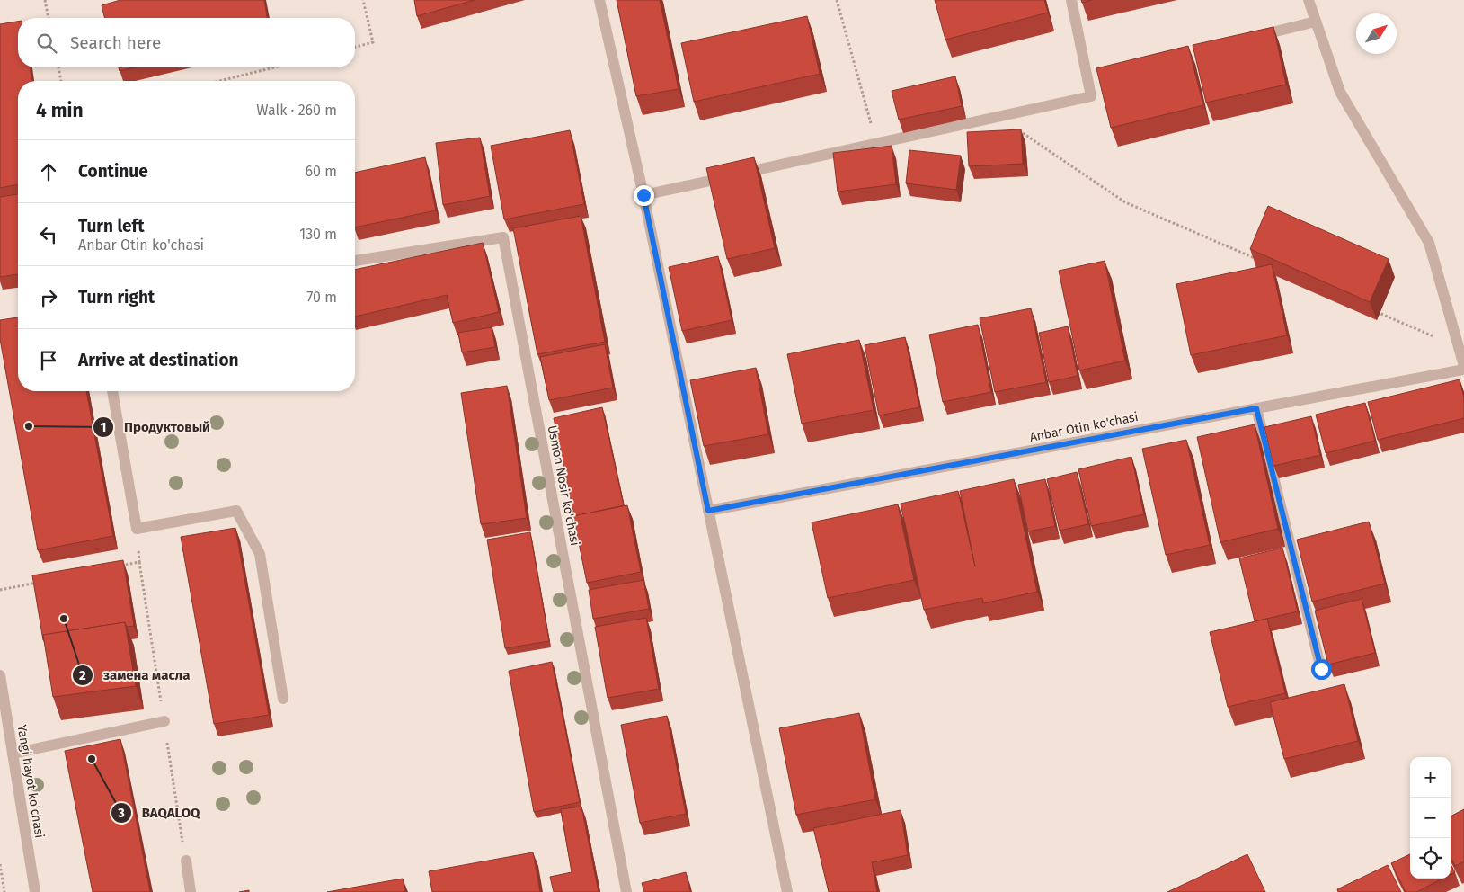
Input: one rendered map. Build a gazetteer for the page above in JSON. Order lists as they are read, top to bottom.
{
  "streets": {
    "street": ["Anbar Otin ko'chasi", "Usmon Nosir ko'chasi", "Yangi hayot ko'chasi"]
  },
  "places": ["Продуктовый", "замена масла", "BAQALOQ"],
  "north": "top right",
  "page": {
    "search": "Search here",
    "heading": ["4 min", "Walk · 260 m"],
    "list": [
      ["Continue", "60 m"],
      ["Turn left", "Anbar Otin ko'chasi", "130 m"],
      ["Turn right", "70 m"],
      "Arrive at destination"
    ],
    "map_buttons": ["+", "−"]
  }
}
